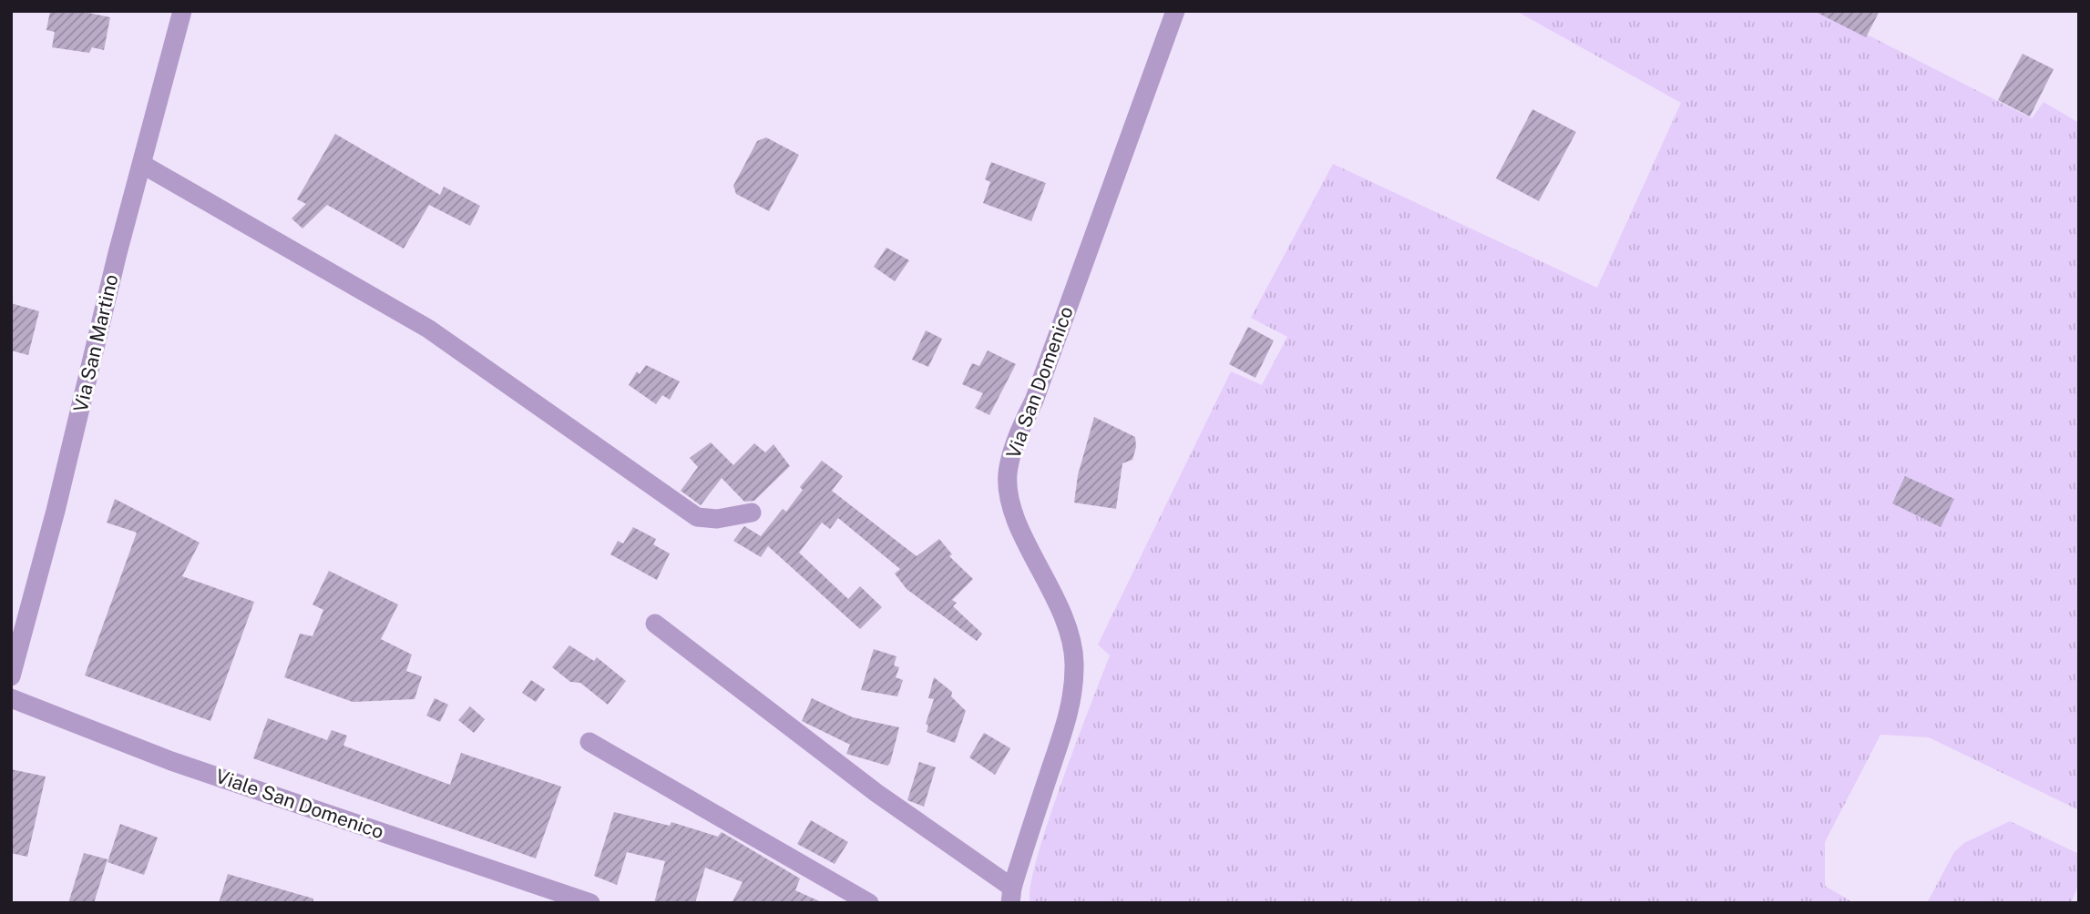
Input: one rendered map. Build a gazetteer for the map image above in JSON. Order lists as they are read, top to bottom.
{
  "streets": {
    "street": ["Via San Martino", "Via San Domenico", "Viale San Domenico"]
  }
}
